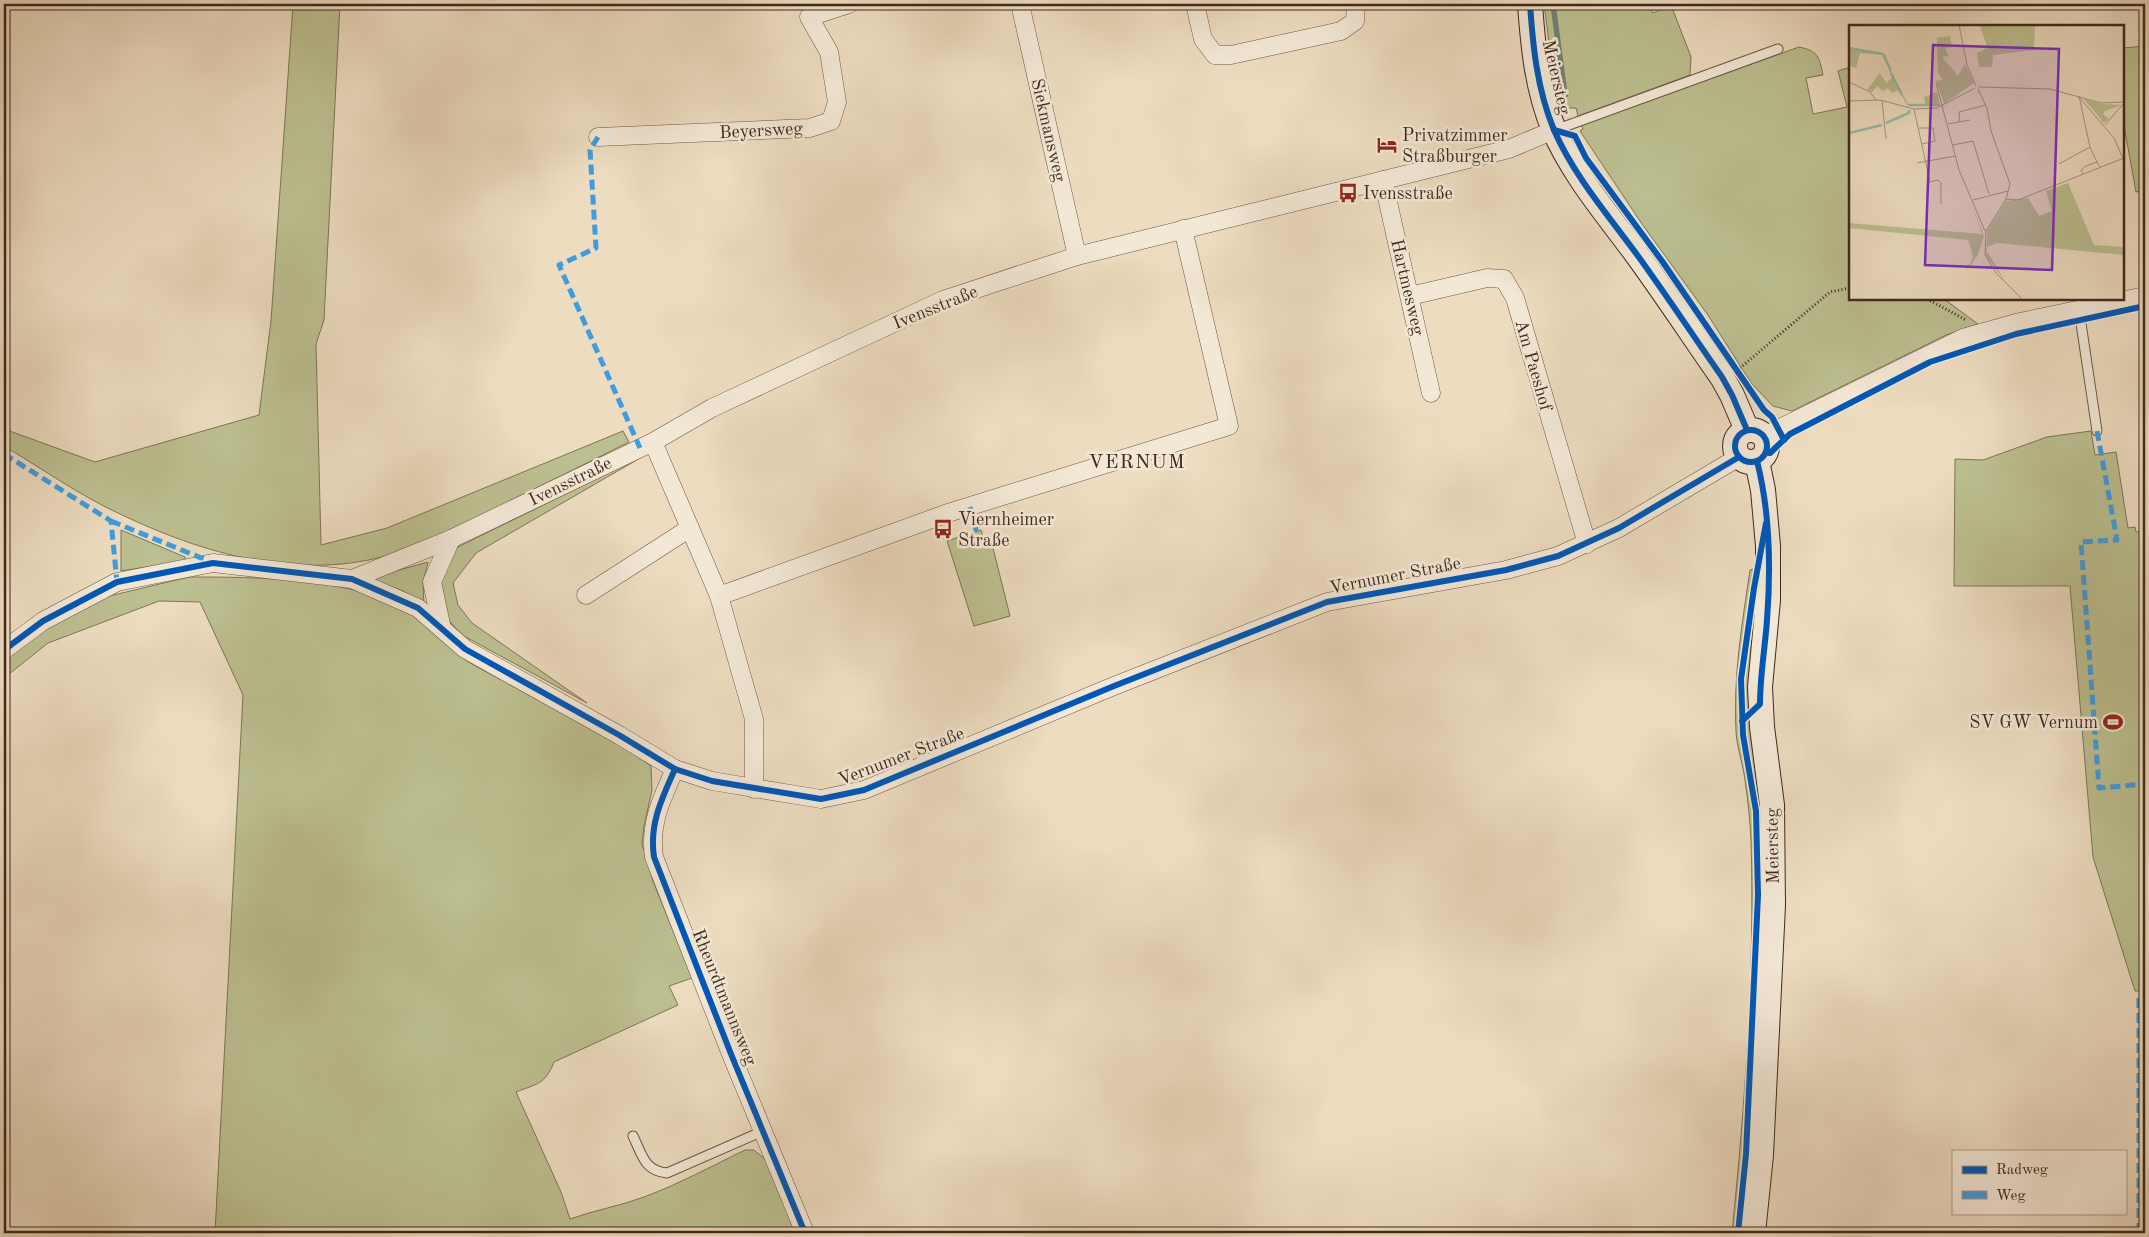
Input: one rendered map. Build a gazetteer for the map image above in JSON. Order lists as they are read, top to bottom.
{
  "streets": {
    "street": [
      "Meiersteg",
      "Beyersweg",
      "Siekmansweg",
      "Hartmesweg",
      "Ivensstraße",
      "Am Paeshof",
      "Vernumer Straße",
      "Rheurdtmannsweg"
    ]
  },
  "crossings": [
    ["Meiersteg", "Ivensstraße"],
    ["Meiersteg", "Vernumer Straße"],
    ["Siekmansweg", "Ivensstraße"],
    ["Hartmesweg", "Ivensstraße"],
    ["Hartmesweg", "Am Paeshof"],
    ["Ivensstraße", "Vernumer Straße"],
    ["Am Paeshof", "Vernumer Straße"],
    ["Vernumer Straße", "Rheurdtmannsweg"]
  ],
  "districts": ["VERNUM"],
  "places": {
    "hotel": ["Privatzimmer Straßburger"],
    "bus stop": ["Ivensstraße", "Viernheimer Straße"],
    "sports": ["SV GW Vernum"]
  },
  "legend": ["Radweg", "Weg"]
}
